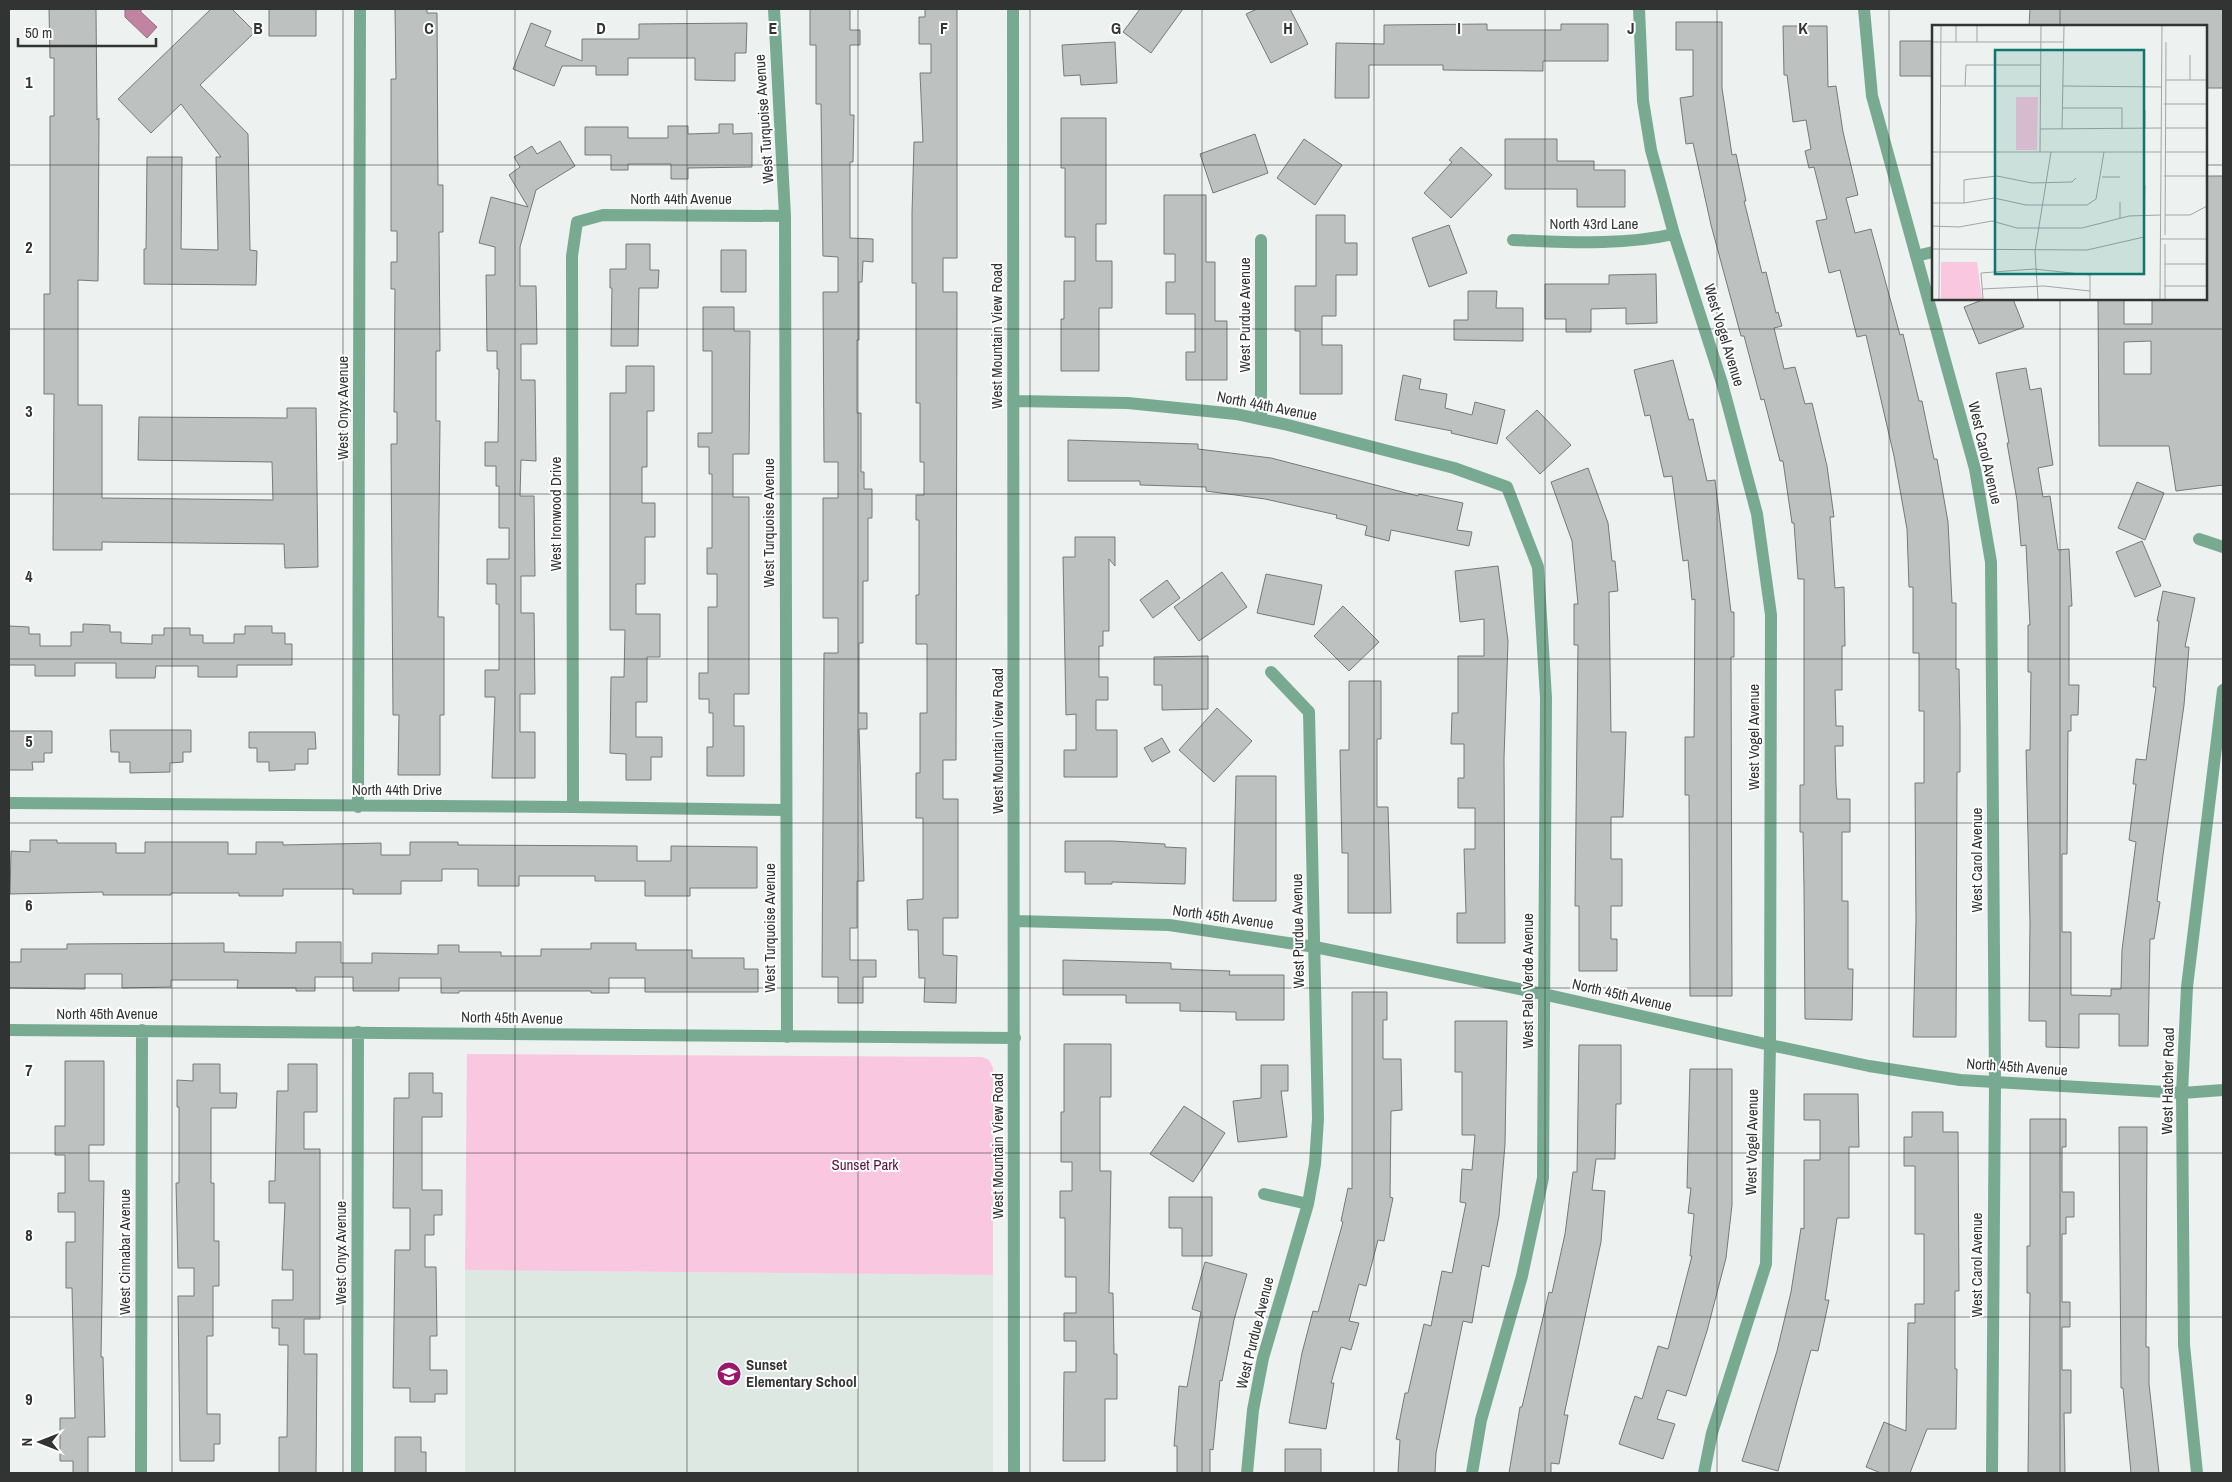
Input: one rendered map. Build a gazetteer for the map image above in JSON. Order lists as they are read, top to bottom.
{
  "streets": {
    "street": [
      "West Turquoise Avenue",
      "North 44th Avenue",
      "North 43rd Lane",
      "West Purdue Avenue",
      "West Vogel Avenue",
      "West Mountain View Road",
      "West Onyx Avenue",
      "West Carol Avenue",
      "West Ironwood Drive",
      "North 44th Drive",
      "North 45th Avenue",
      "West Palo Verde Avenue",
      "West Hatcher Road",
      "West Cinnabar Avenue"
    ]
  },
  "crossings": [
    ["West Turquoise Avenue", "North 44th Avenue"],
    ["West Turquoise Avenue", "North 44th Drive"],
    ["West Turquoise Avenue", "North 45th Avenue"],
    ["North 44th Avenue", "West Purdue Avenue"],
    ["North 44th Avenue", "West Mountain View Road"],
    ["North 44th Avenue", "West Ironwood Drive"],
    ["North 44th Avenue", "West Palo Verde Avenue"],
    ["North 43rd Lane", "West Vogel Avenue"],
    ["West Purdue Avenue", "North 45th Avenue"],
    ["West Vogel Avenue", "North 45th Avenue"],
    ["West Mountain View Road", "North 45th Avenue"],
    ["West Onyx Avenue", "North 44th Drive"],
    ["West Onyx Avenue", "North 45th Avenue"],
    ["West Carol Avenue", "North 45th Avenue"],
    ["West Ironwood Drive", "North 44th Drive"],
    ["North 45th Avenue", "West Palo Verde Avenue"],
    ["North 45th Avenue", "West Hatcher Road"],
    ["North 45th Avenue", "West Cinnabar Avenue"]
  ],
  "parks": ["Sunset Park"],
  "places": {
    "school or university": ["Sunset Elementary School"]
  },
  "scale_bar": "50 m",
  "north": "left",
  "grid": {
    "columns": [
      "B",
      "C",
      "D",
      "E",
      "F",
      "G",
      "H",
      "I",
      "J",
      "K"
    ],
    "rows": [
      "1",
      "2",
      "3",
      "4",
      "5",
      "6",
      "7",
      "8",
      "9"
    ]
  }
}
